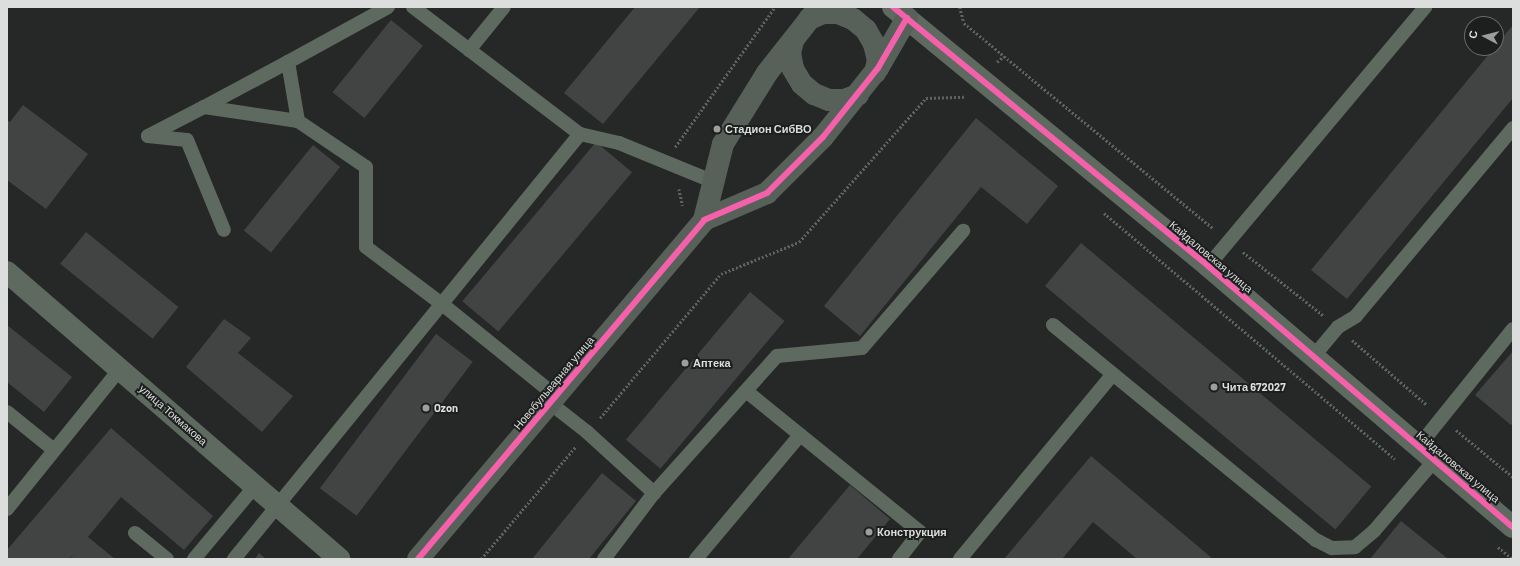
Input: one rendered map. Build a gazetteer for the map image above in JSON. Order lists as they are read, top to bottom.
{
  "streets": {
    "street": ["Кайдаловская улица", "Новобульварная улица", "улица Токмакова"]
  },
  "places": [
    "Стадион СибВО",
    "Аптека",
    "Чита 672027",
    "Ozon",
    "Конструкция"
  ],
  "north": "left"
}
